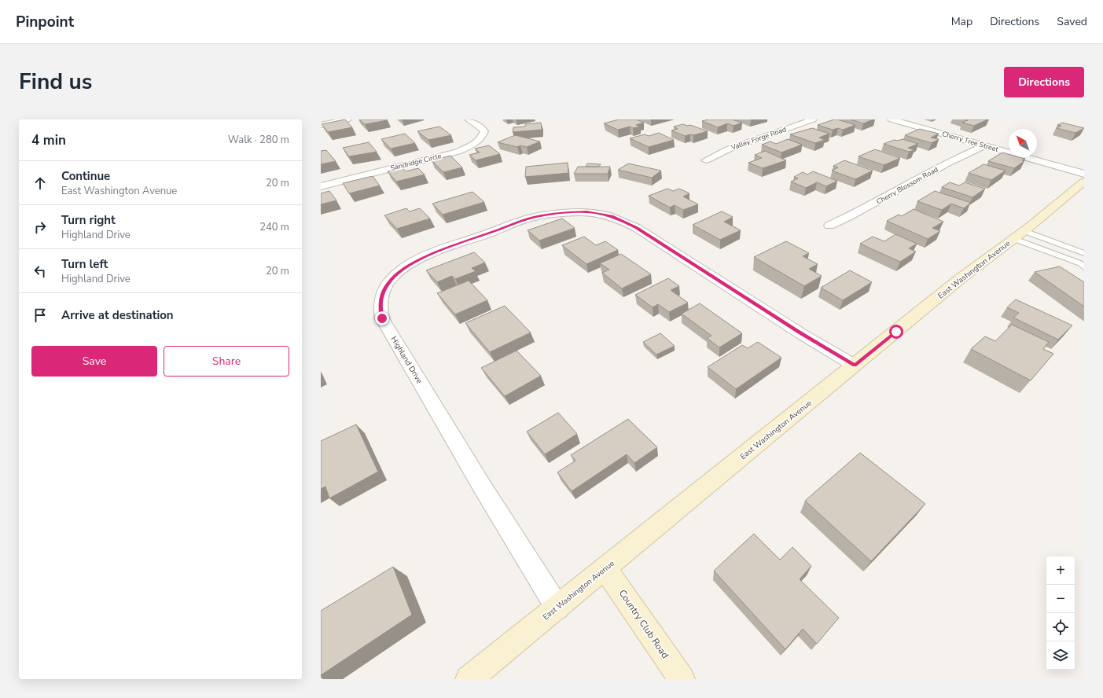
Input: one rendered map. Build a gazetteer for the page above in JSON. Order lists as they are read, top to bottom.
{
  "streets": {
    "street": [
      "Valley Forge Road",
      "Cherry Tree Street",
      "Sandridge Circle",
      "Cherry Blossom Road",
      "East Washington Avenue",
      "Highland Drive",
      "Country Club Road"
    ]
  },
  "crossings": [
    ["Cherry Tree Street", "Cherry Blossom Road"],
    ["East Washington Avenue", "Highland Drive"],
    ["East Washington Avenue", "Country Club Road"]
  ],
  "north": "top left",
  "page": {
    "header": "Pinpoint",
    "nav": ["Map", "Directions", "Saved"],
    "title": "Find us",
    "buttons": [
      "Directions",
      ["Save", "Share"]
    ],
    "heading": ["4 min", "Walk · 280 m"],
    "list": [
      ["Continue", "East Washington Avenue", "20 m"],
      ["Turn right", "Highland Drive", "240 m"],
      ["Turn left", "Highland Drive", "20 m"],
      "Arrive at destination"
    ],
    "map_buttons": ["+", "−"]
  }
}
